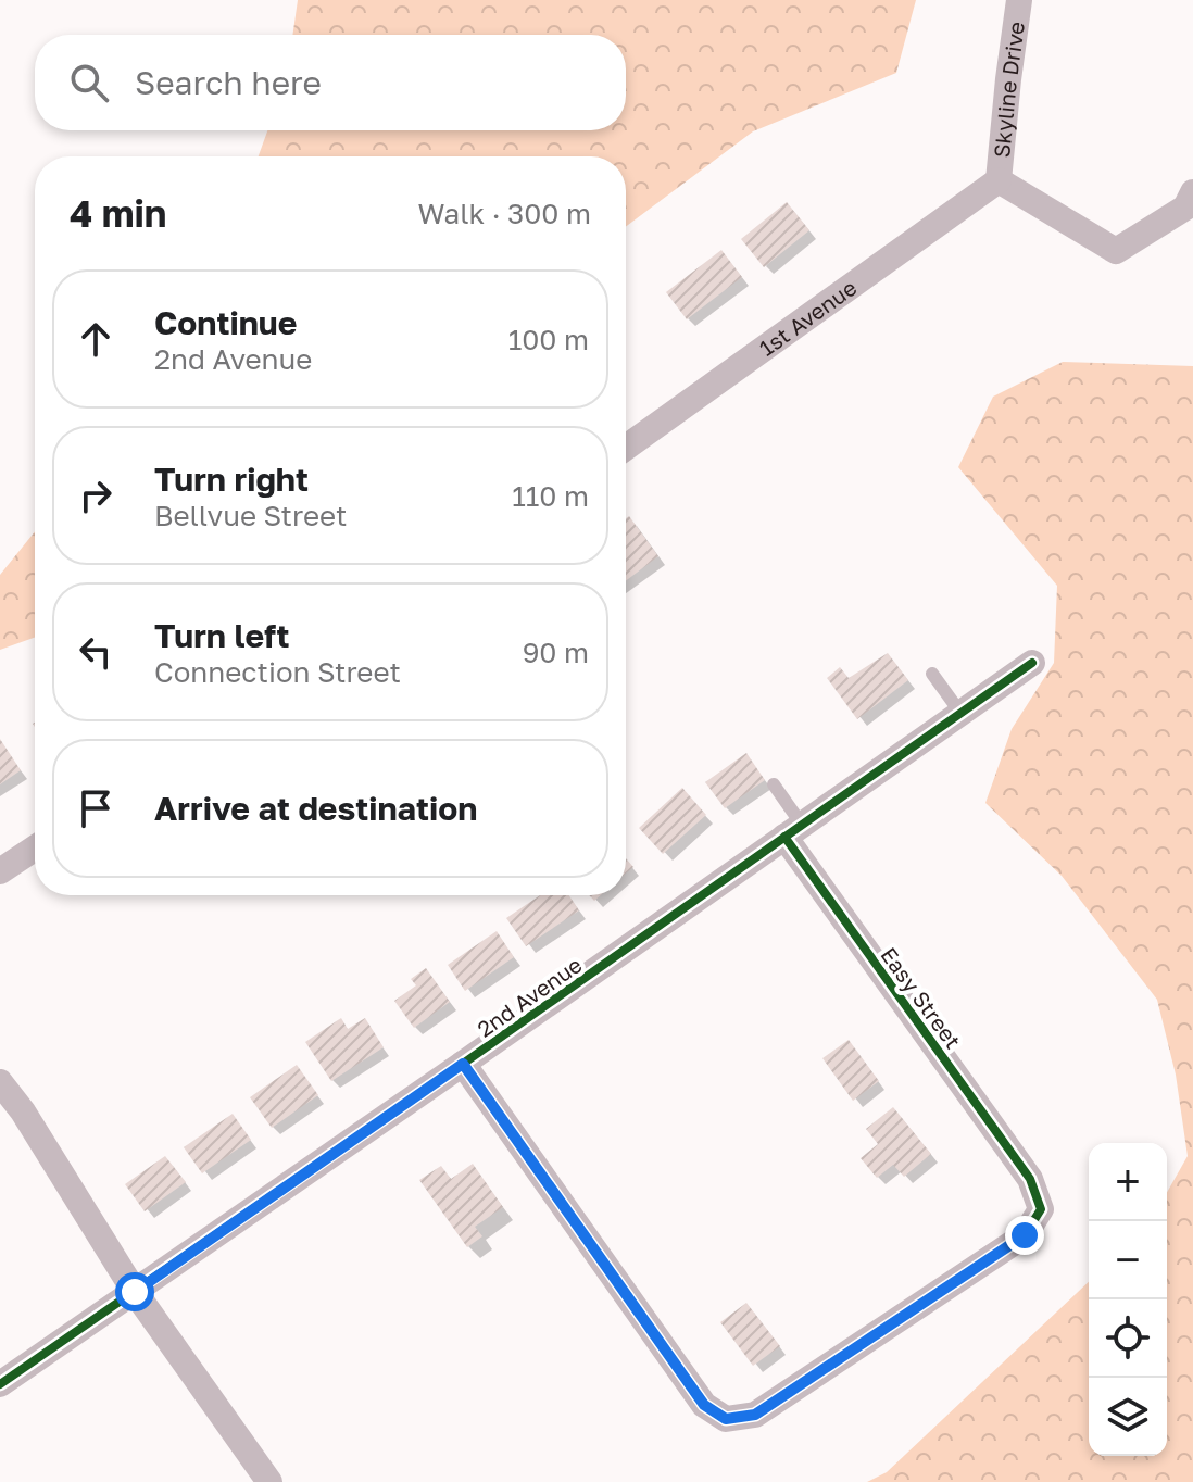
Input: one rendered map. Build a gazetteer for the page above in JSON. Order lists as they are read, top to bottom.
{
  "streets": {
    "street": [
      "Skyline Drive",
      "1st Avenue",
      "2nd Avenue",
      "Easy Street"
    ]
  },
  "crossings": [
    ["Skyline Drive", "1st Avenue"],
    ["2nd Avenue", "Easy Street"]
  ],
  "page": {
    "search": "Search here",
    "heading": ["4 min", "Walk · 300 m"],
    "list": [
      ["Continue", "2nd Avenue", "100 m"],
      ["Turn right", "Bellvue Street", "110 m"],
      ["Turn left", "Connection Street", "90 m"],
      "Arrive at destination"
    ],
    "map_buttons": ["+", "−"]
  }
}
